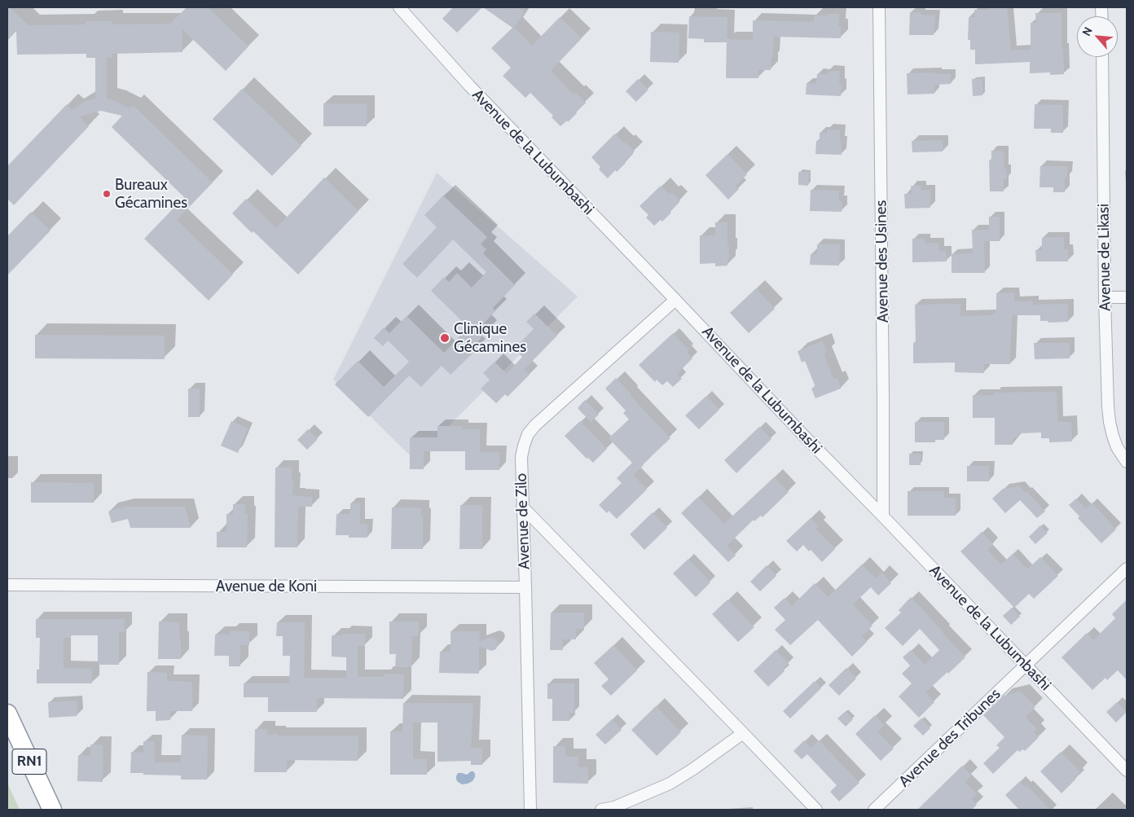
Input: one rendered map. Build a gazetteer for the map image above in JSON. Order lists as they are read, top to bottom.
{
  "streets": {
    "highway": ["RN1"],
    "street": [
      "Avenue de la Lubumbashi",
      "Avenue de Likasi",
      "Avenue des Usines",
      "Avenue de Zilo",
      "Avenue de Koni",
      "Avenue des Tribunes"
    ]
  },
  "crossings": [
    ["Avenue de la Lubumbashi", "Avenue des Usines"],
    ["Avenue de la Lubumbashi", "Avenue de Zilo"],
    ["Avenue de la Lubumbashi", "Avenue des Tribunes"],
    ["Avenue de Zilo", "Avenue de Koni"]
  ],
  "places": ["Bureaux Gécamines", "Clinique Gécamines"],
  "north": "top left"
}
